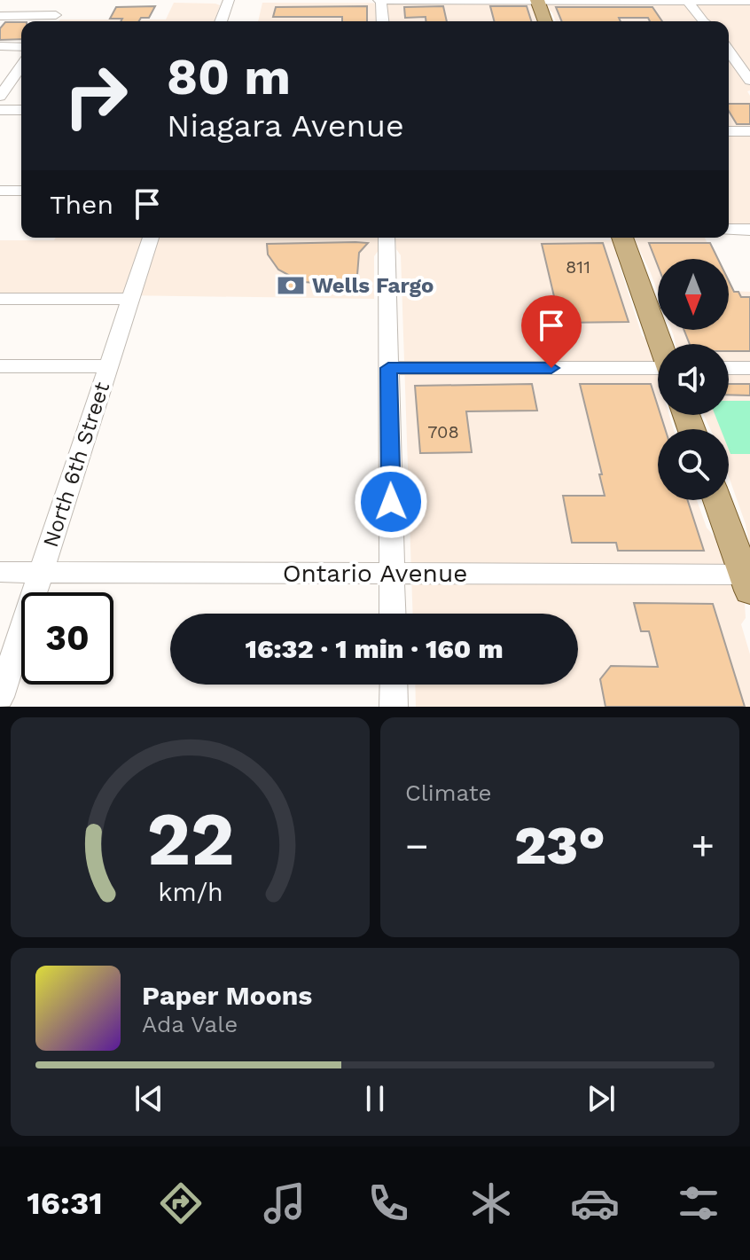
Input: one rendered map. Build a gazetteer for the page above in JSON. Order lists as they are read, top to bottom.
{
  "streets": {
    "street": ["North 6th Street", "Ontario Avenue"]
  },
  "crossings": [
    ["North 6th Street", "Ontario Avenue"]
  ],
  "places": {
    "bank": ["Wells Fargo"]
  },
  "house_numbers": ["811", "708"],
  "north": "bottom",
  "page": {
    "turn": ["80 m", "Niagara Avenue"],
    "then": "Then",
    "limit": "30",
    "trip": "16:32 · 1 min · 160 m",
    "tile": "Climate",
    "heat": ["−", "23°", "+"],
    "song": ["Paper Moons", "Ada Vale"],
    "tabs": "16:31",
    "gauge": ["22", "km/h"]
  }
}
